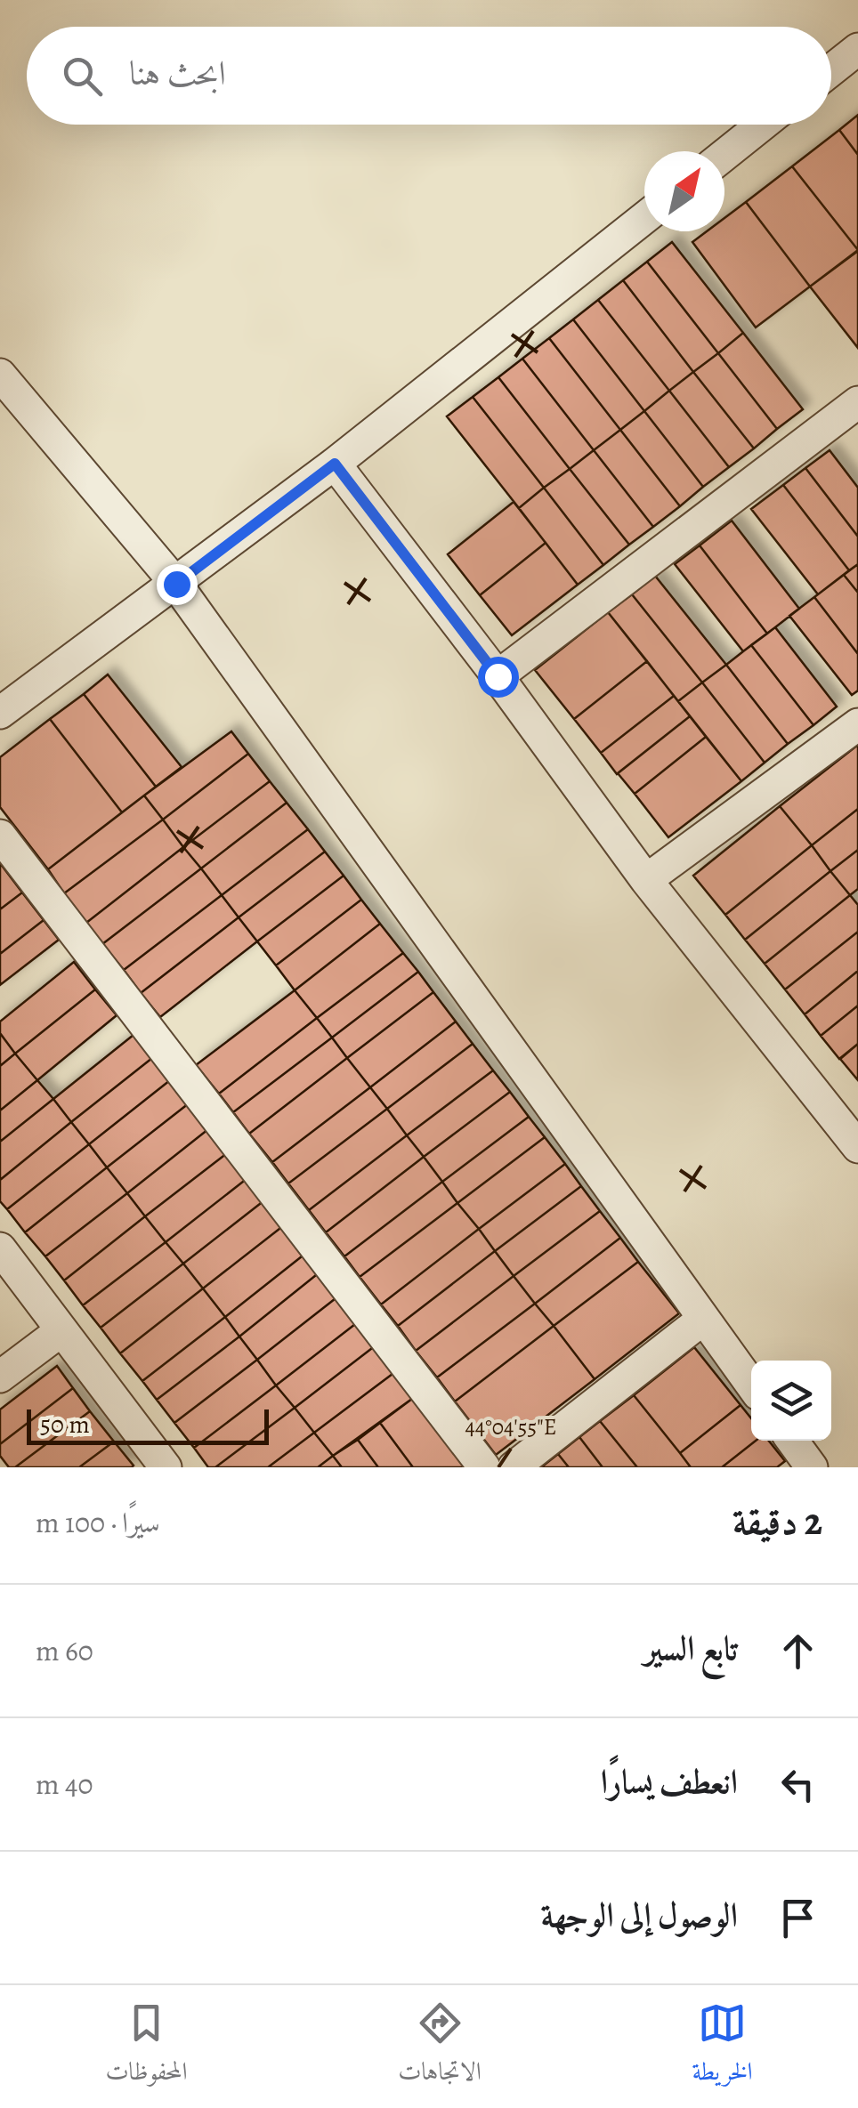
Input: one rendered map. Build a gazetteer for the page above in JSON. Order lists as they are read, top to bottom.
{
  "scale_bar": "50 m",
  "north": "top right",
  "page": {
    "search": "ابحث هنا",
    "scale": "50 m",
    "heading": ["2 دقيقة", "سيرًا · 100 m"],
    "list": [
      ["تابع السير", "60 m"],
      ["انعطف يسارًا", "40 m"],
      "الوصول إلى الوجهة"
    ],
    "nav": ["الخريطة", "الاتجاهات", "المحفوظات"]
  },
  "coordinates": ["44°04'55\"E"]
}
